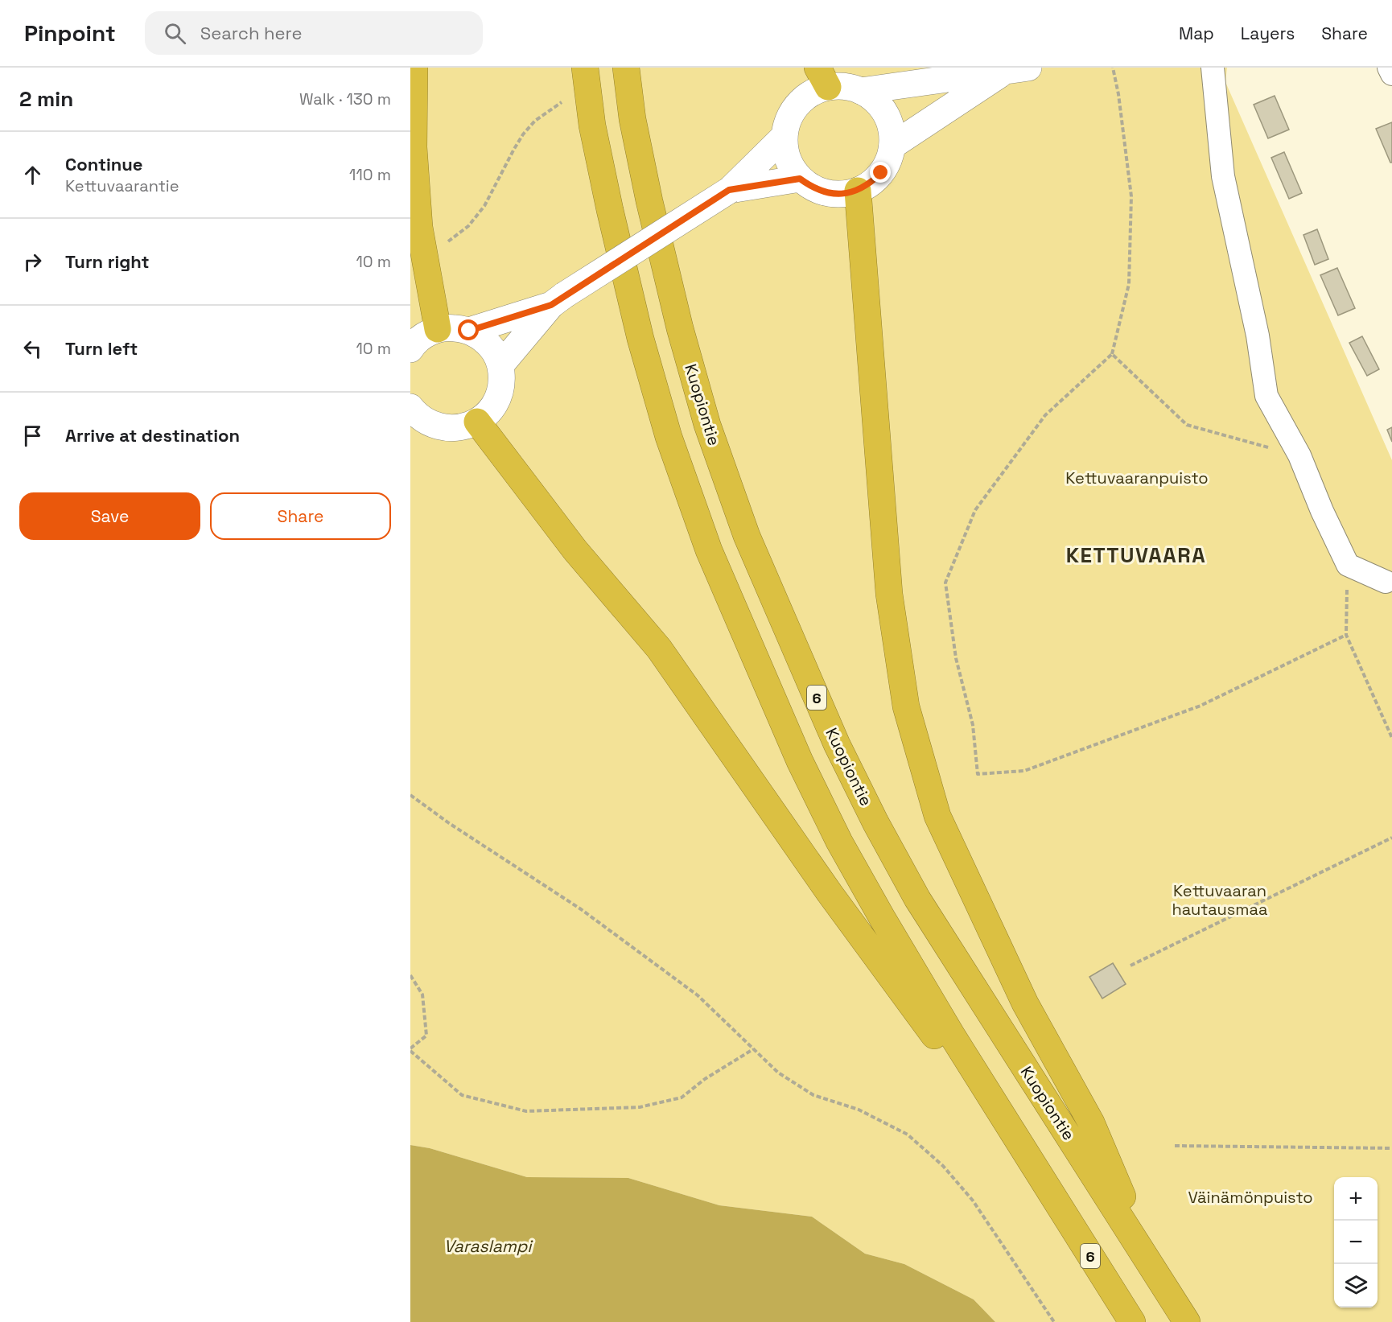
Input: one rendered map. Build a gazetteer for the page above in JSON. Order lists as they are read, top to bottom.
{
  "streets": {
    "highway": ["Kuopiontie", "6"]
  },
  "districts": ["KETTUVAARA"],
  "water": ["Varaslampi"],
  "parks": ["Kettuvaaranpuisto", "Kettuvaaran hautausmaa", "Väinämönpuisto"],
  "page": {
    "header": "Pinpoint",
    "search": "Search here",
    "nav": ["Map", "Layers", "Share"],
    "heading": ["2 min", "Walk · 130 m"],
    "list": [
      ["Continue", "Kettuvaarantie", "110 m"],
      ["Turn right", "10 m"],
      ["Turn left", "10 m"],
      "Arrive at destination"
    ],
    "buttons": ["Save", "Share"],
    "map_buttons": ["+", "−"]
  }
}
